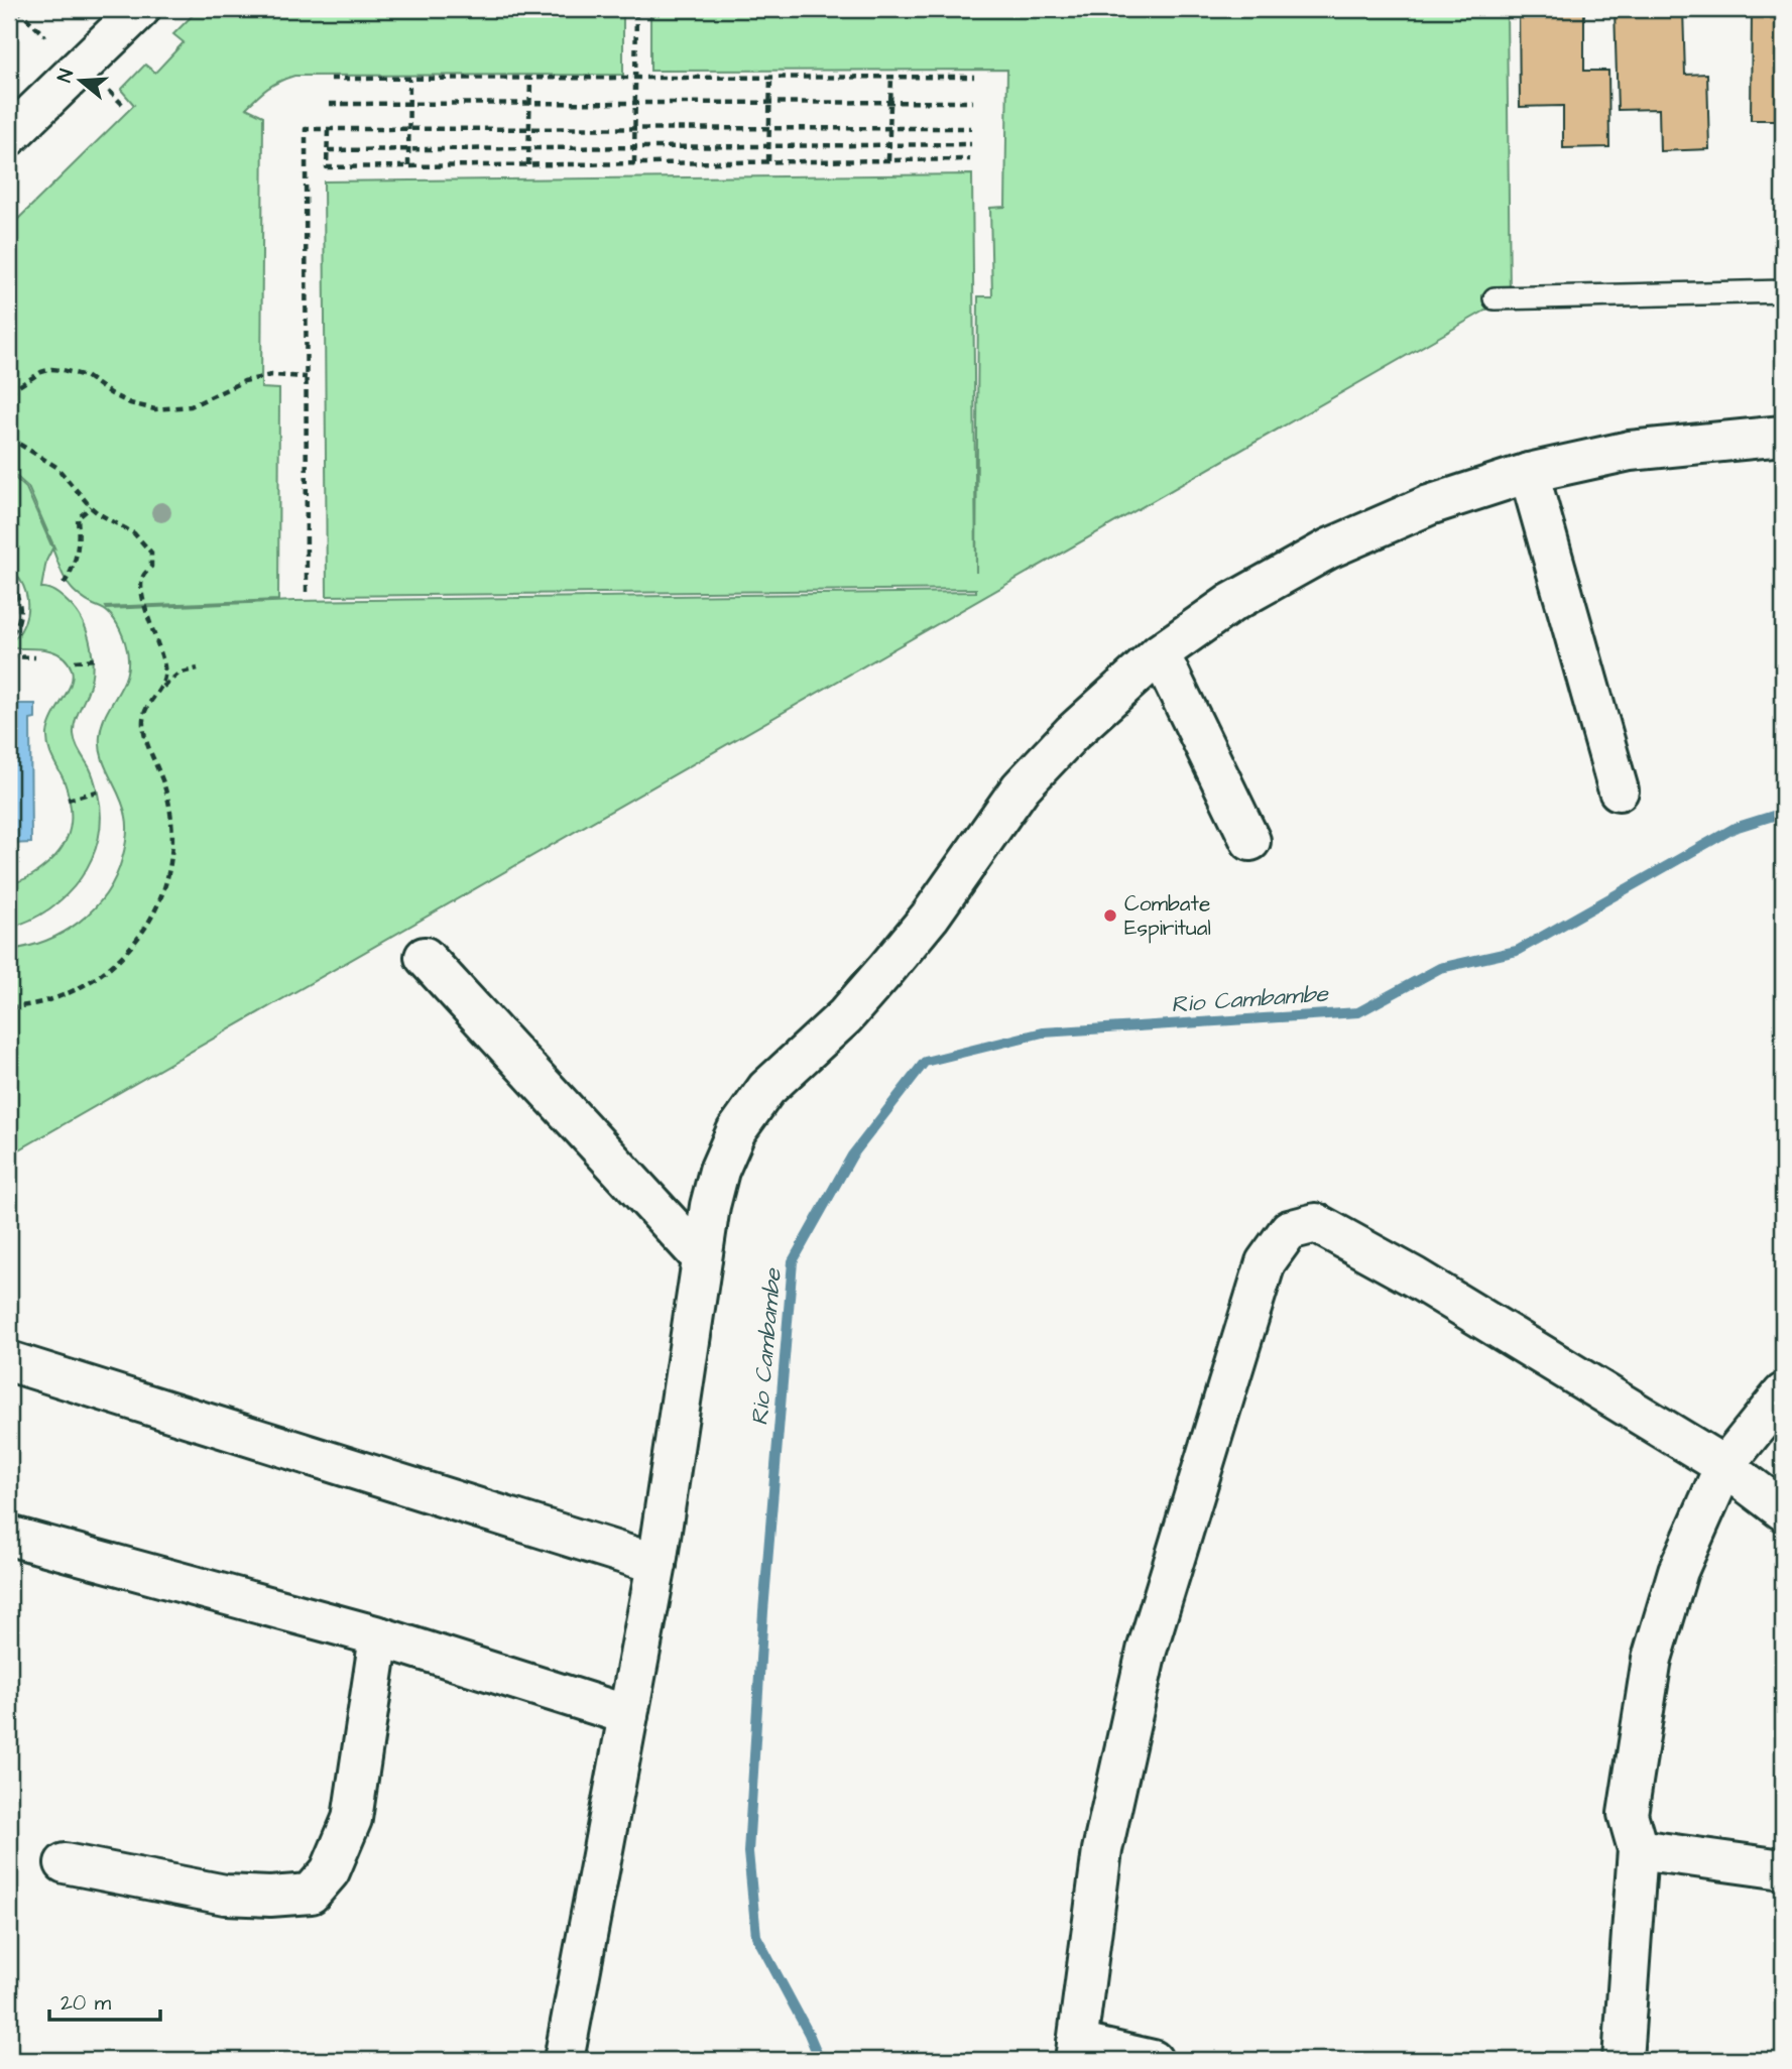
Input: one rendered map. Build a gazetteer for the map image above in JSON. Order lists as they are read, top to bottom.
{
  "water": ["Rio Cambambe"],
  "places": ["Combate Espiritual"],
  "scale_bar": "20 m",
  "north": "left"
}
